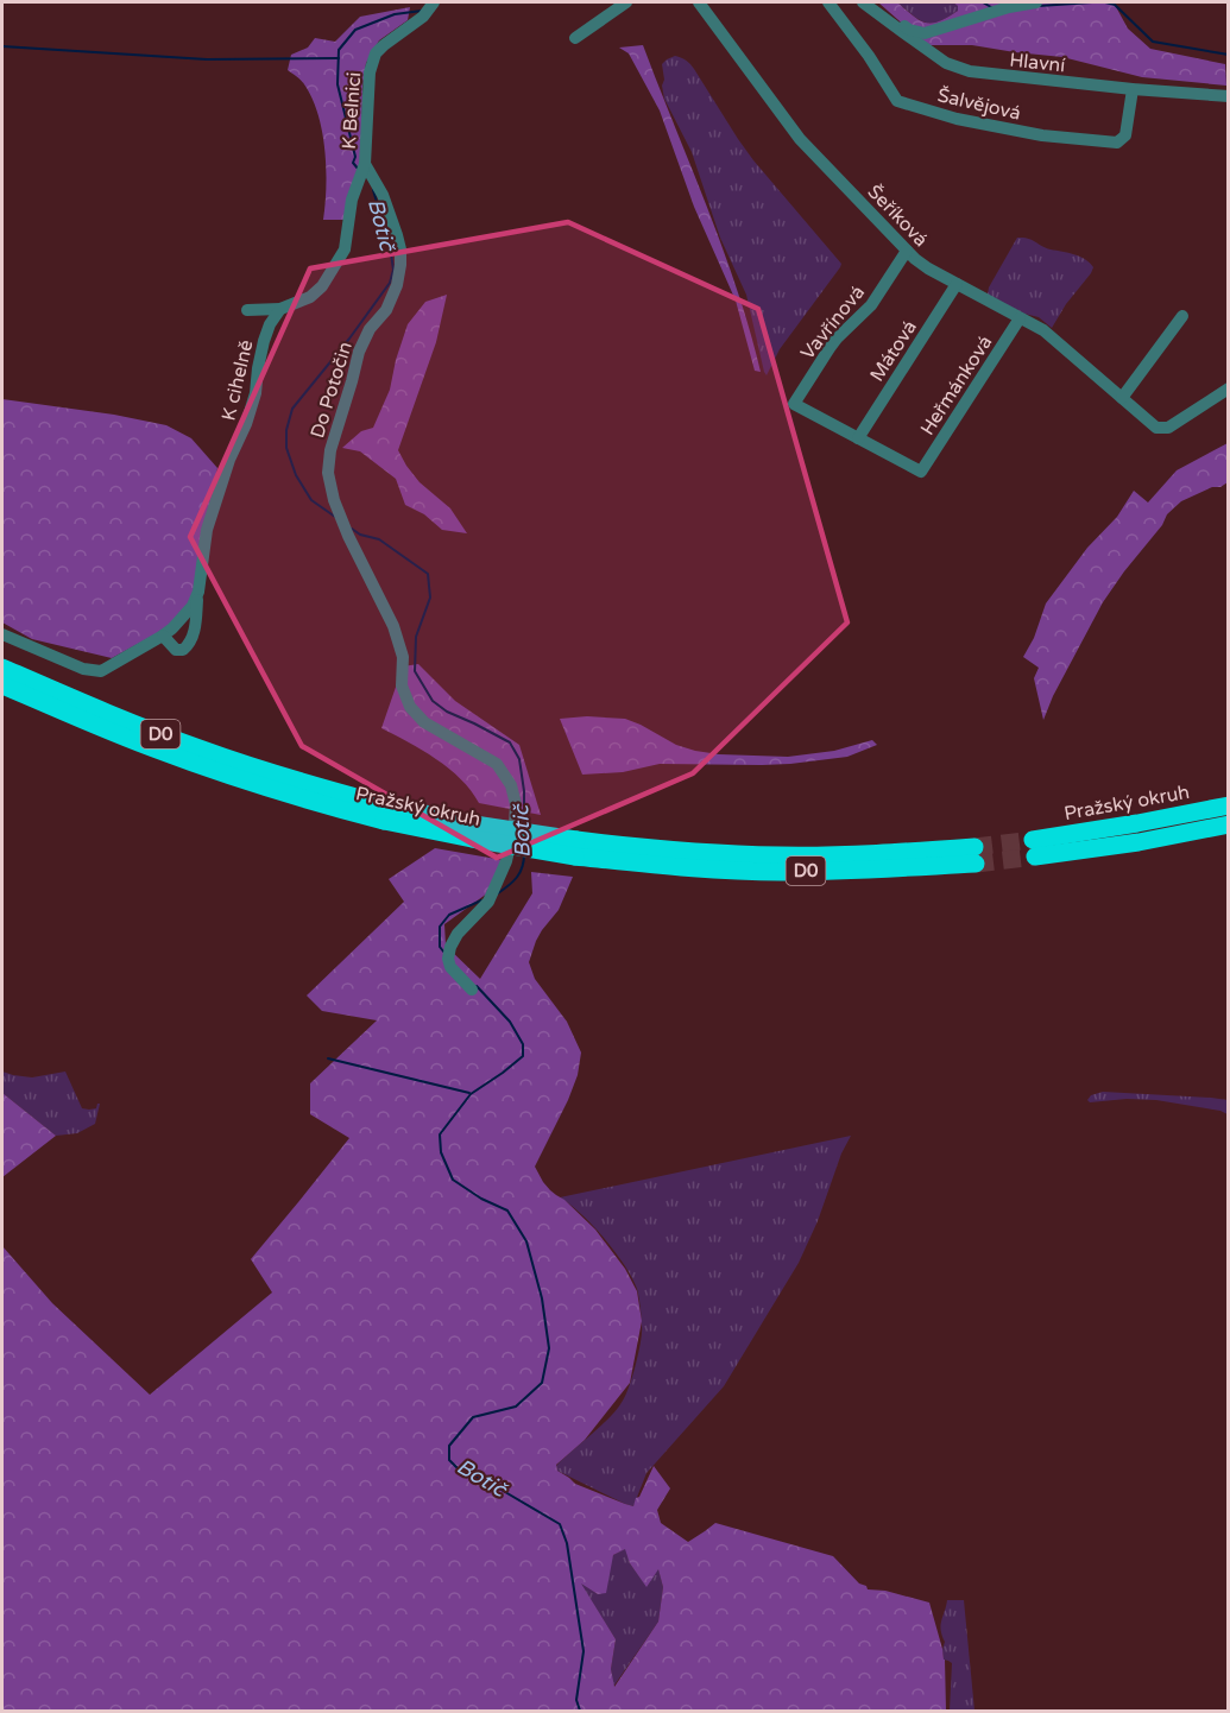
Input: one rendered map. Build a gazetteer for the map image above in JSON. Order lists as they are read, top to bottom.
{
  "streets": {
    "highway": ["D0", "Pražský okruh"],
    "street": [
      "Hlavní",
      "Šalvějová",
      "K Belnici",
      "Šeříková",
      "Vavřínová",
      "Mátová",
      "K cihelně",
      "Heřmánková",
      "Do Potočin"
    ]
  },
  "crossings": [
    ["Hlavní", "Šalvějová"],
    ["K Belnici", "Do Potočin"],
    ["Šeříková", "Vavřínová"],
    ["Šeříková", "Mátová"],
    ["Šeříková", "Heřmánková"],
    ["Vavřínová", "Mátová"],
    ["Vavřínová", "Heřmánková"]
  ],
  "water": ["Botič"]
}
